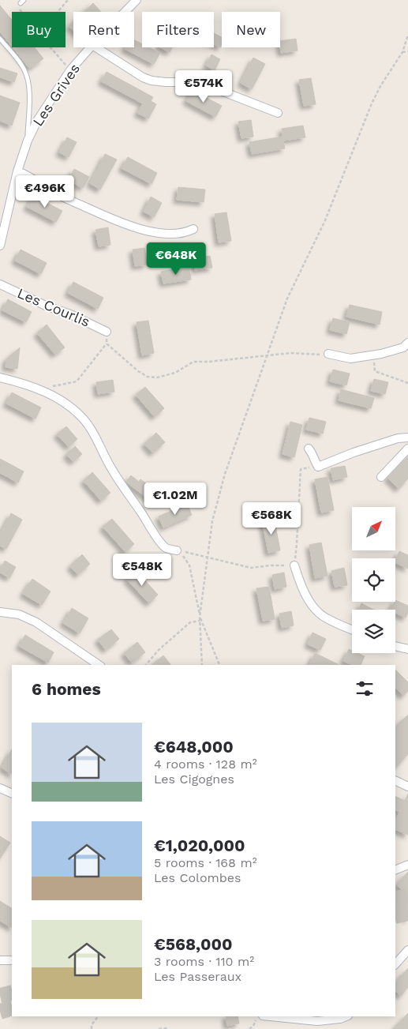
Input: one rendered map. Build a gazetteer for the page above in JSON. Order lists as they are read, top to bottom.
{
  "streets": {
    "street": ["Les Grives", "Les Courlis"]
  },
  "north": "top right",
  "page": {
    "chip": [
      "Buy",
      "Rent",
      "Filters",
      "New"
    ],
    "price": [
      "€574K",
      "€496K",
      "€648K",
      "€1.02M",
      "€568K",
      "€548K"
    ],
    "heading": "6 homes",
    "list": [
      {
        "name": "€648,000",
        "note": "4 rooms · 128 m² · Les Cigognes"
      },
      {
        "name": "€1,020,000",
        "note": "5 rooms · 168 m² · Les Colombes"
      },
      {
        "name": "€568,000",
        "note": "3 rooms · 110 m² · Les Passeraux"
      }
    ]
  }
}
